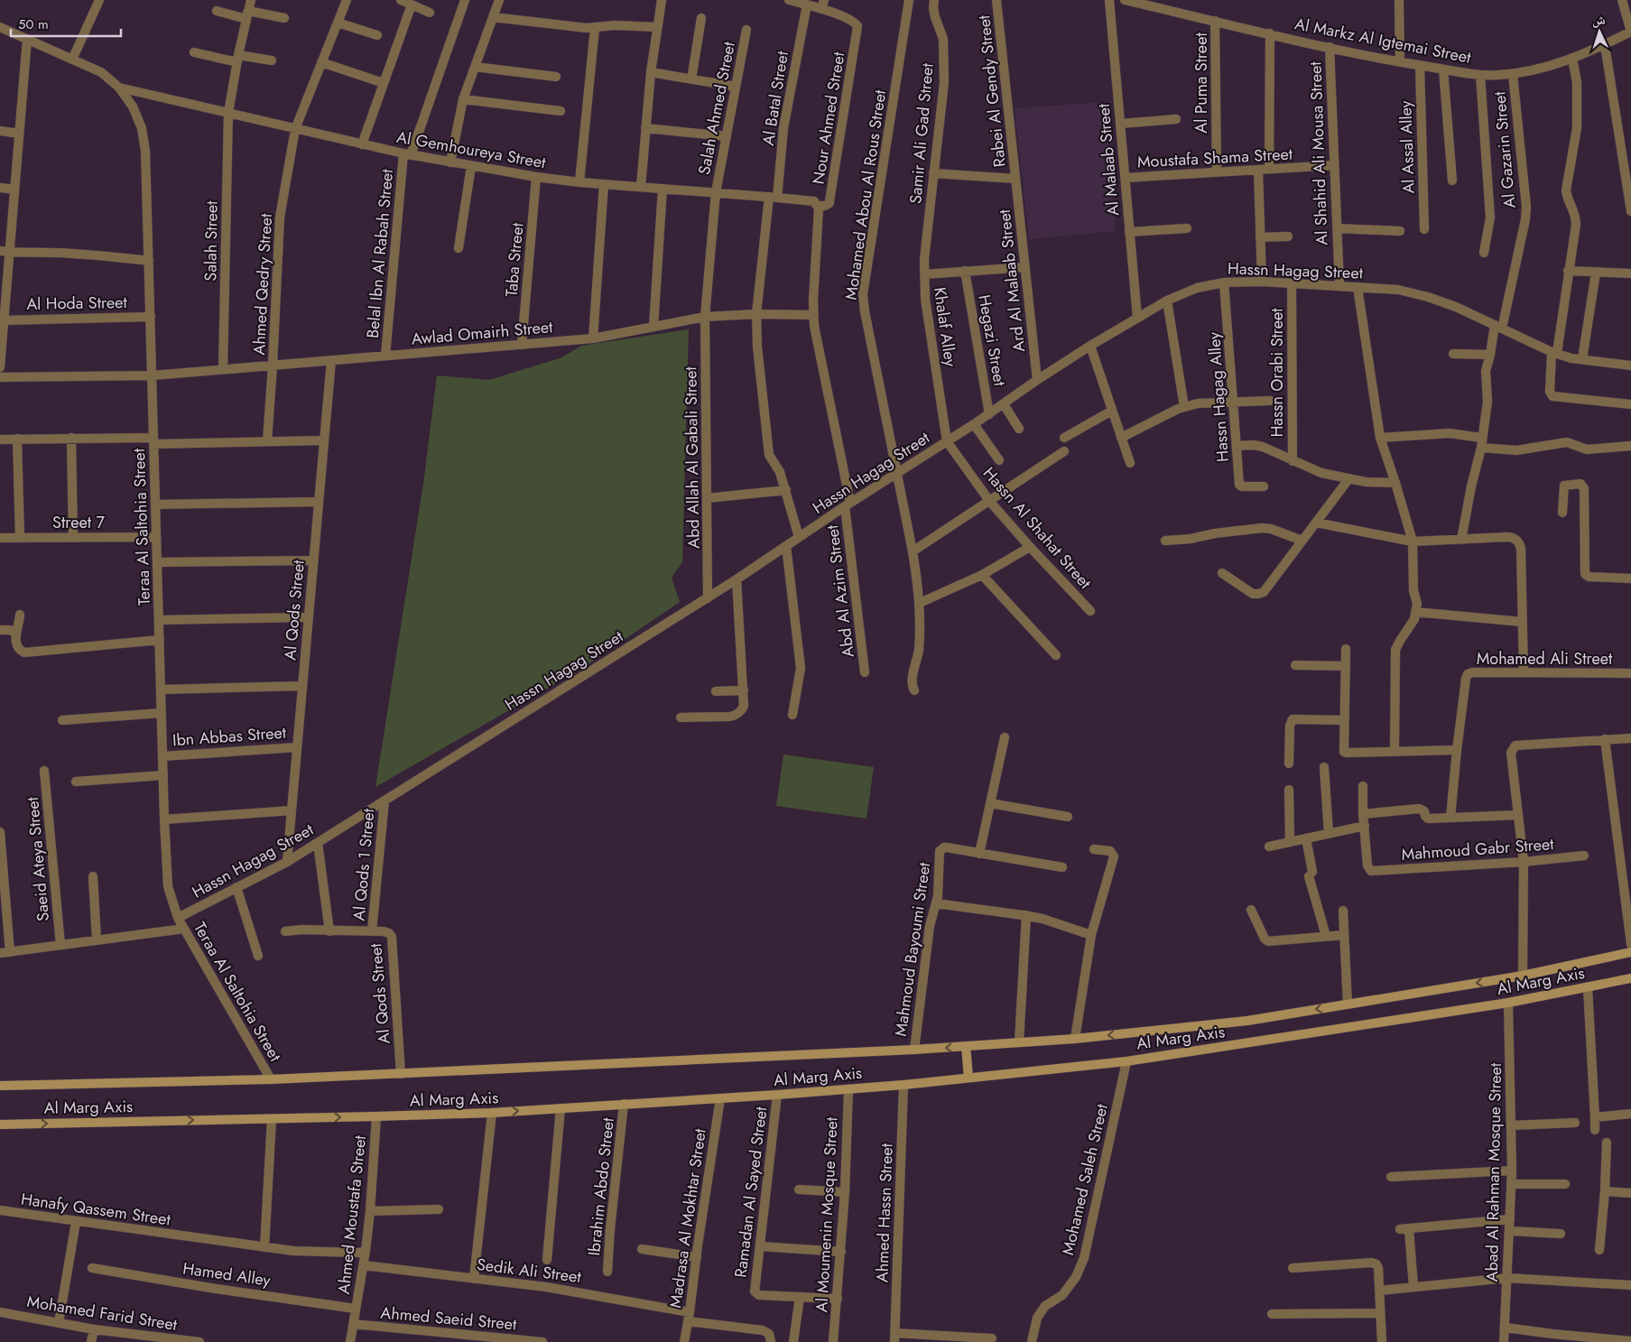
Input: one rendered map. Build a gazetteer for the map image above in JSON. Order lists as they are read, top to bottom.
{
  "streets": {
    "main road": ["Al Marg Axis"],
    "street": [
      "Al Markz Al Igtemai Street",
      "Al Puma Street",
      "Rabei Al Gendy Street",
      "Al Batal Street",
      "Salah Ahmed Street",
      "Nour Ahmed Street",
      "Samir Ali Gad Street",
      "Al Assal Alley",
      "Al Gemhoureya Street",
      "Al Gazarin Street",
      "Al Shahid Ali Mousa Street",
      "Moustafa Shama Street",
      "Al Malaab Street",
      "Mohamed Abou Al Rous Street",
      "Salah Street",
      "Belal Ibn Al Rabah Street",
      "Taba Street",
      "Hassn Hagag Street",
      "Ard Al Malaab Street",
      "Ahmed Qedry Street",
      "Al Hoda Street",
      "Khalaf Alley",
      "Awlad Omairh Street",
      "Hegazi Street",
      "Hassn Orabi Street",
      "Hassn Hagag Alley",
      "Abd Allah Al Gabali Street",
      "Street 7",
      "Teraa Al Saltohia Street",
      "Hassn Al Shahat Street",
      "Abd Al Azim Street",
      "Al Qods Street",
      "Mohamed Ali Street",
      "Ibn Abbas Street",
      "Mahmoud Gabr Street",
      "Saeid Ateya Street",
      "Al Qods 1 Street",
      "Mahmoud Bayoumi Street",
      "Abad Al Rahman Mosque Street",
      "Mohamed Saleh Street",
      "Ibrahim Abdo Street",
      "Ramadan Al Sayed Street",
      "Hanafy Qassem Street",
      "Ahmed Hassn Street",
      "Ahmed Moustafa Street",
      "Al Moumenin Mosque Street",
      "Madrasa Al Mokhtar Street",
      "Sedik Ali Street",
      "Hamed Alley",
      "Mohamed Farid Street",
      "Ahmed Saeid Street"
    ]
  },
  "crossings": [
    ["Al Markz Al Igtemai Street", "Al Puma Street"],
    ["Al Markz Al Igtemai Street", "Al Assal Alley"],
    ["Al Markz Al Igtemai Street", "Al Gazarin Street"],
    ["Al Markz Al Igtemai Street", "Al Shahid Ali Mousa Street"],
    ["Al Puma Street", "Moustafa Shama Street"],
    ["Rabei Al Gendy Street", "Ard Al Malaab Street"],
    ["Al Batal Street", "Al Gemhoureya Street"],
    ["Al Batal Street", "Hassn Hagag Street"],
    ["Al Batal Street", "Awlad Omairh Street"],
    ["Salah Ahmed Street", "Al Gemhoureya Street"],
    ["Salah Ahmed Street", "Awlad Omairh Street"],
    ["Salah Ahmed Street", "Abd Allah Al Gabali Street"],
    ["Nour Ahmed Street", "Al Gemhoureya Street"],
    ["Nour Ahmed Street", "Abd Al Azim Street"],
    ["Samir Ali Gad Street", "Khalaf Alley"],
    ["Al Gemhoureya Street", "Salah Street"],
    ["Al Gemhoureya Street", "Belal Ibn Al Rabah Street"],
    ["Al Gemhoureya Street", "Taba Street"],
    ["Al Gemhoureya Street", "Ahmed Qedry Street"],
    ["Al Gemhoureya Street", "Teraa Al Saltohia Street"],
    ["Al Gemhoureya Street", "Abd Al Azim Street"],
    ["Al Gazarin Street", "Hassn Hagag Street"],
    ["Al Shahid Ali Mousa Street", "Moustafa Shama Street"],
    ["Al Shahid Ali Mousa Street", "Hassn Hagag Street"],
    ["Moustafa Shama Street", "Al Malaab Street"],
    ["Al Malaab Street", "Hassn Hagag Street"],
    ["Mohamed Abou Al Rous Street", "Hassn Hagag Street"],
    ["Salah Street", "Awlad Omairh Street"],
    ["Belal Ibn Al Rabah Street", "Awlad Omairh Street"],
    ["Taba Street", "Awlad Omairh Street"],
    ["Hassn Hagag Street", "Ard Al Malaab Street"],
    ["Hassn Hagag Street", "Khalaf Alley"],
    ["Hassn Hagag Street", "Hegazi Street"],
    ["Hassn Hagag Street", "Hassn Orabi Street"],
    ["Hassn Hagag Street", "Hassn Hagag Alley"],
    ["Hassn Hagag Street", "Abd Allah Al Gabali Street"],
    ["Hassn Hagag Street", "Teraa Al Saltohia Street"],
    ["Hassn Hagag Street", "Hassn Al Shahat Street"],
    ["Hassn Hagag Street", "Abd Al Azim Street"],
    ["Hassn Hagag Street", "Al Qods Street"],
    ["Hassn Hagag Street", "Al Qods 1 Street"],
    ["Ahmed Qedry Street", "Awlad Omairh Street"],
    ["Al Hoda Street", "Teraa Al Saltohia Street"],
    ["Khalaf Alley", "Hassn Al Shahat Street"],
    ["Awlad Omairh Street", "Abd Allah Al Gabali Street"],
    ["Awlad Omairh Street", "Teraa Al Saltohia Street"],
    ["Awlad Omairh Street", "Abd Al Azim Street"],
    ["Awlad Omairh Street", "Al Qods Street"],
    ["Street 7", "Teraa Al Saltohia Street"],
    ["Teraa Al Saltohia Street", "Ibn Abbas Street"],
    ["Teraa Al Saltohia Street", "Al Marg Axis"],
    ["Al Qods Street", "Ibn Abbas Street"],
    ["Al Qods Street", "Al Qods 1 Street"],
    ["Al Qods Street", "Al Marg Axis"],
    ["Mahmoud Bayoumi Street", "Al Marg Axis"],
    ["Al Marg Axis", "Abad Al Rahman Mosque Street"],
    ["Al Marg Axis", "Mohamed Saleh Street"],
    ["Al Marg Axis", "Ibrahim Abdo Street"],
    ["Al Marg Axis", "Ramadan Al Sayed Street"],
    ["Al Marg Axis", "Ahmed Hassn Street"],
    ["Al Marg Axis", "Ahmed Moustafa Street"],
    ["Al Marg Axis", "Al Moumenin Mosque Street"],
    ["Al Marg Axis", "Madrasa Al Mokhtar Street"],
    ["Hanafy Qassem Street", "Ahmed Moustafa Street"],
    ["Ahmed Moustafa Street", "Sedik Ali Street"],
    ["Ahmed Moustafa Street", "Hamed Alley"],
    ["Ahmed Moustafa Street", "Ahmed Saeid Street"],
    ["Madrasa Al Mokhtar Street", "Sedik Ali Street"]
  ],
  "scale_bar": "50 m",
  "north": "top"
}
